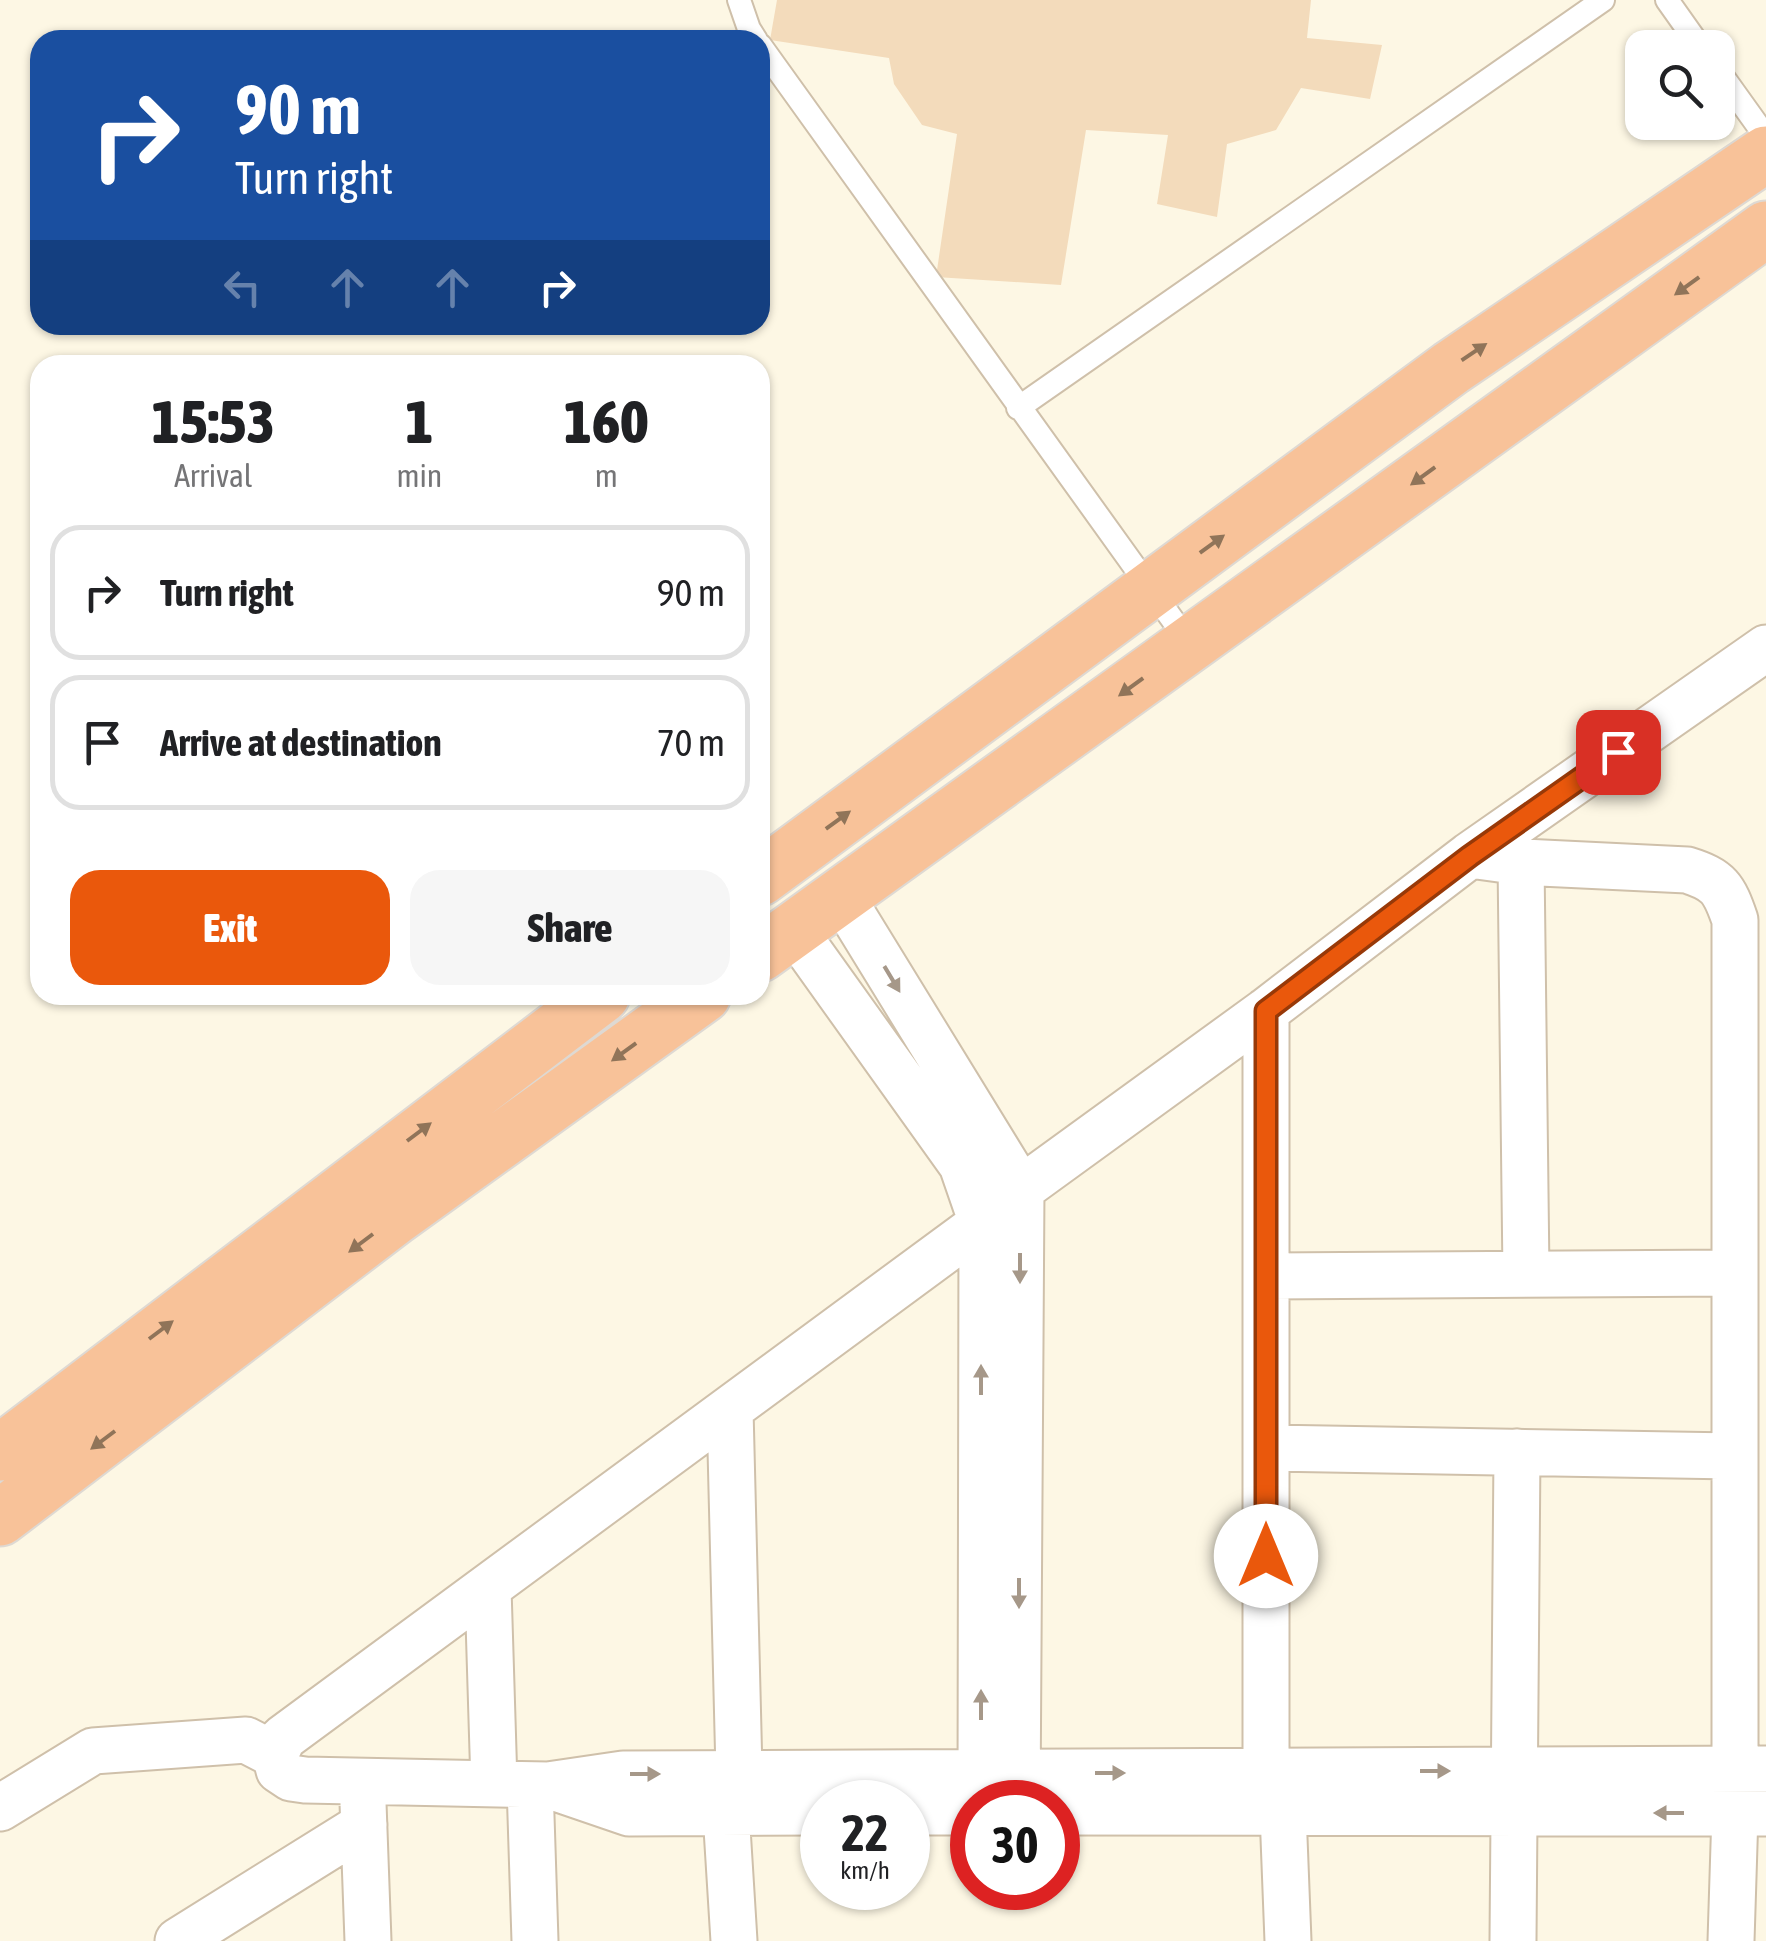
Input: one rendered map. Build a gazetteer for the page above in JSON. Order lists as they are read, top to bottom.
{
  "page": {
    "turn": ["90 m", "Turn right"],
    "eta": [
      "15:53",
      "Arrival",
      "1",
      "min",
      "160",
      "m"
    ],
    "list": [
      {
        "name": "Turn right",
        "value": "90 m"
      },
      {
        "name": "Arrive at destination",
        "value": "70 m"
      }
    ],
    "buttons": ["Exit", "Share"],
    "speed": "22 km/h",
    "limit": "30"
  }
}
